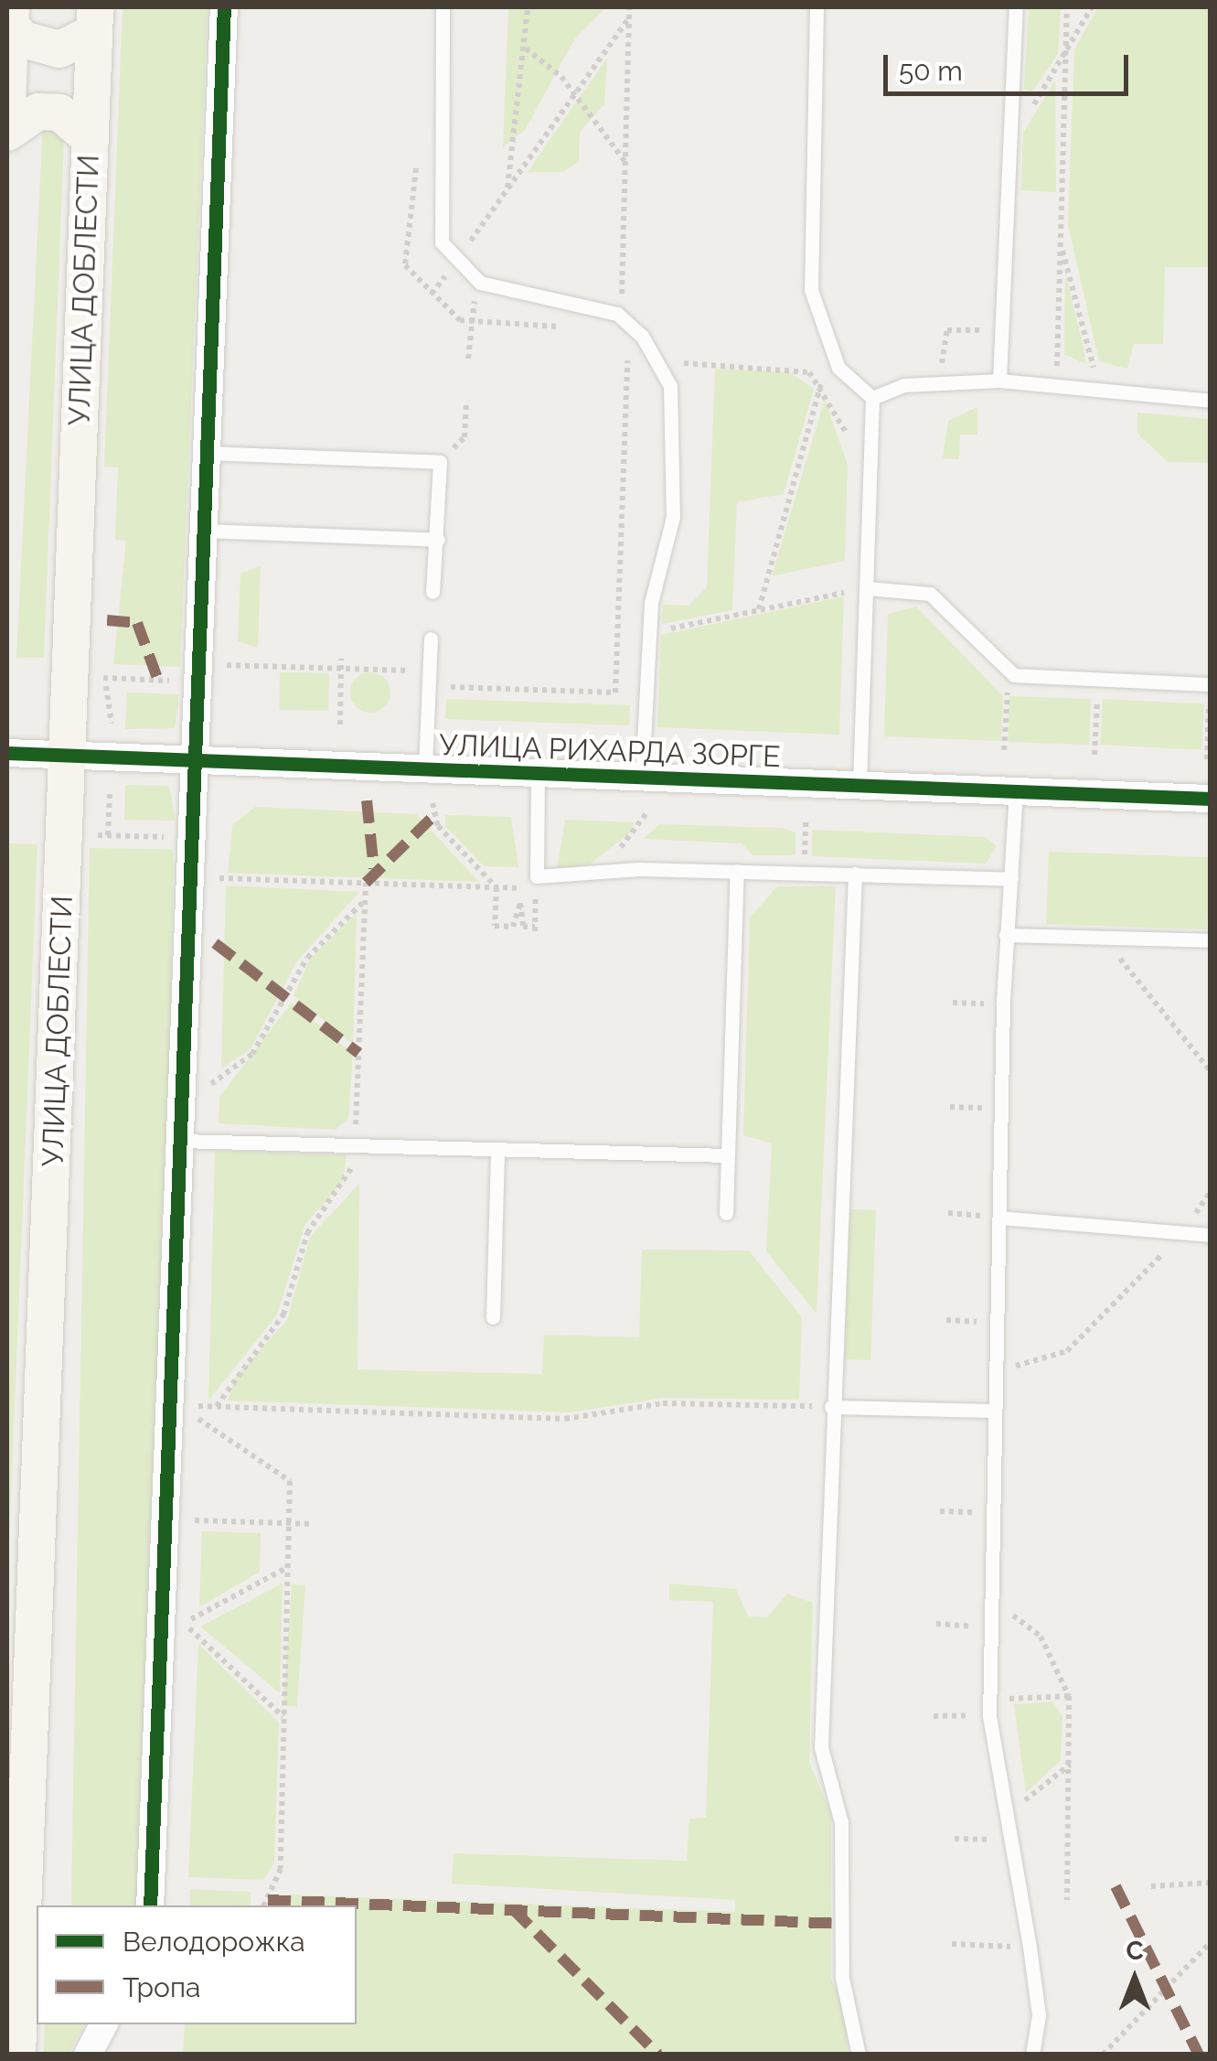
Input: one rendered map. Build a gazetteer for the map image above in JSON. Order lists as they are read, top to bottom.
{
  "streets": {
    "main road": ["УЛИЦА ДОБЛЕСТИ"],
    "street": ["УЛИЦА РИХАРДА ЗОРГЕ"]
  },
  "crossings": [
    ["УЛИЦА ДОБЛЕСТИ", "УЛИЦА РИХАРДА ЗОРГЕ"]
  ],
  "legend": ["Велодорожка", "Тропа"],
  "scale_bar": "50 m",
  "north": "top"
}
